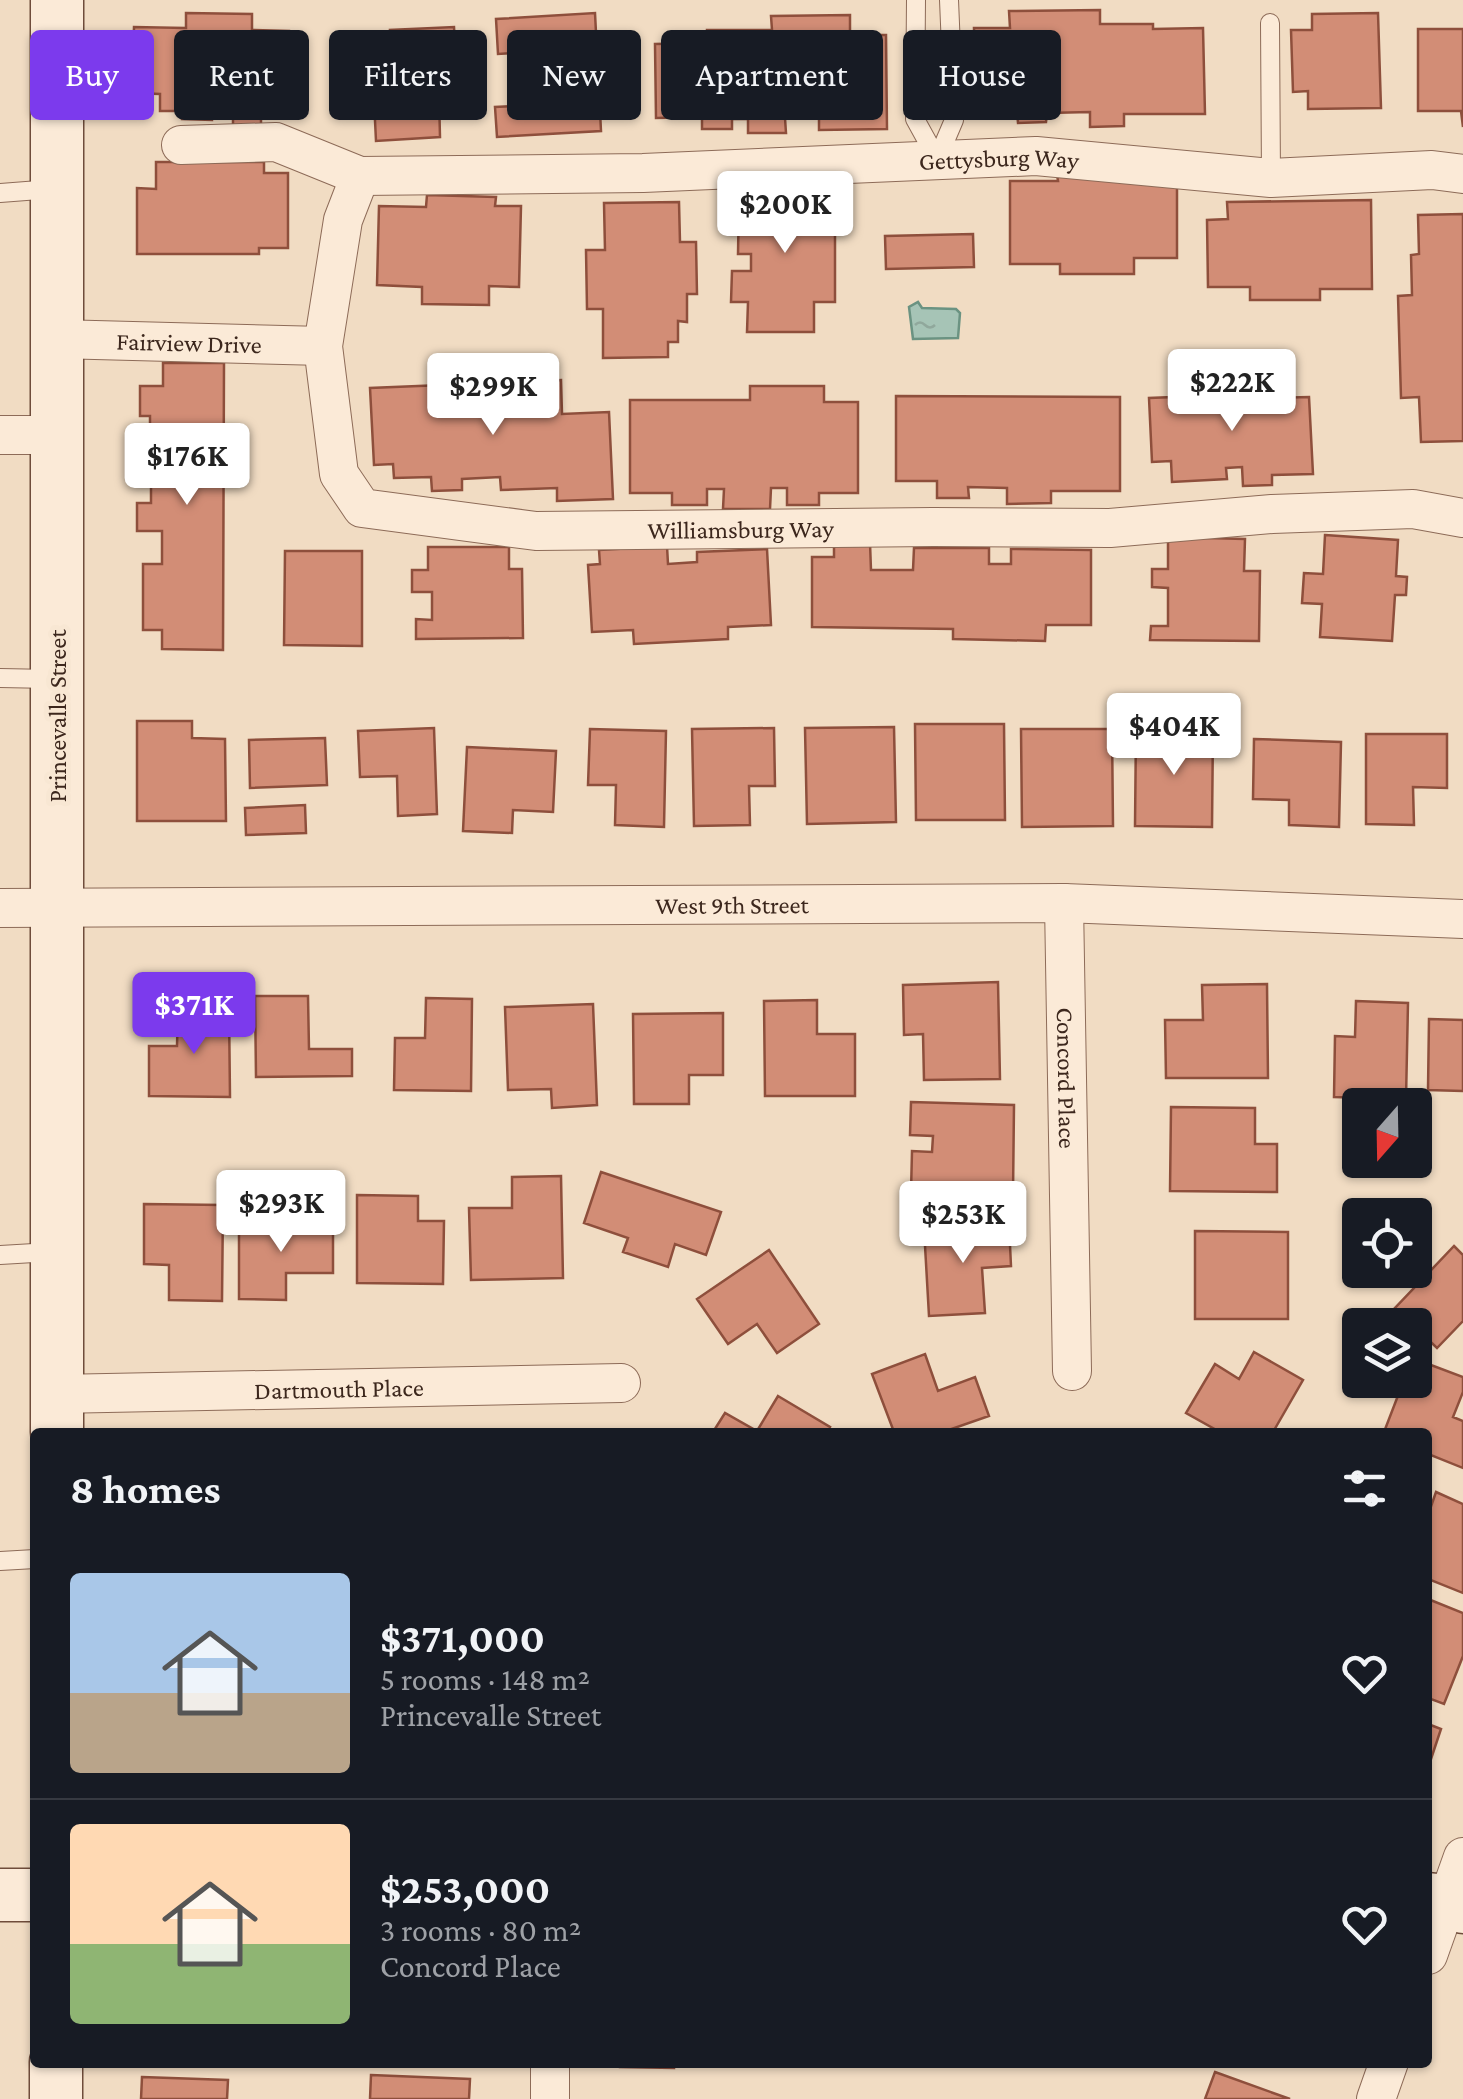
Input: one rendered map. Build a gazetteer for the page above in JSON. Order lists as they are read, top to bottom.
{
  "streets": {
    "street": [
      "Gettysburg Way",
      "Fairview Drive",
      "Williamsburg Way",
      "Princevalle Street",
      "West 9th Street",
      "Concord Place",
      "Dartmouth Place"
    ]
  },
  "crossings": [
    ["Gettysburg Way", "Williamsburg Way"],
    ["Fairview Drive", "Williamsburg Way"],
    ["Fairview Drive", "Princevalle Street"],
    ["Princevalle Street", "West 9th Street"],
    ["Princevalle Street", "Dartmouth Place"],
    ["West 9th Street", "Concord Place"]
  ],
  "north": "bottom",
  "page": {
    "chip": [
      "Buy",
      "Rent",
      "Filters",
      "New",
      "Apartment",
      "House"
    ],
    "price": [
      "$200K",
      "$222K",
      "$299K",
      "$176K",
      "$404K",
      "$371K",
      "$293K",
      "$253K"
    ],
    "heading": "8 homes",
    "list": [
      {
        "name": "$371,000",
        "note": "5 rooms · 148 m² · Princevalle Street"
      },
      {
        "name": "$253,000",
        "note": "3 rooms · 80 m² · Concord Place"
      }
    ]
  }
}
